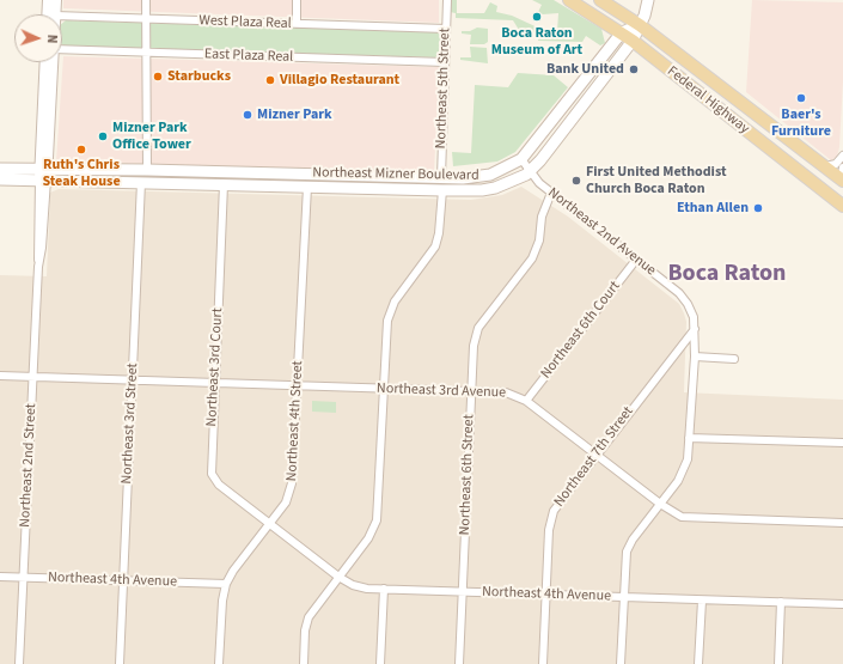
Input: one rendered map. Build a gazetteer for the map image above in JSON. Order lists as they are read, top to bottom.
{
  "streets": {
    "main road": ["Federal Highway", "Northeast Mizner Boulevard"],
    "street": [
      "West Plaza Real",
      "East Plaza Real",
      "Northeast 5th Street",
      "Northeast 2nd Avenue",
      "Northeast 6th Court",
      "Northeast 3rd Court",
      "Northeast 3rd Avenue",
      "Northeast 4th Street",
      "Northeast 3rd Street",
      "Northeast 7th Street",
      "Northeast 2nd Street",
      "Northeast 6th Street",
      "Northeast 4th Avenue"
    ]
  },
  "crossings": [
    ["West Plaza Real", "Northeast 5th Street"],
    ["East Plaza Real", "Northeast 5th Street"],
    ["Northeast 5th Street", "Northeast Mizner Boulevard"],
    ["Federal Highway", "Northeast Mizner Boulevard"],
    ["Northeast Mizner Boulevard", "Northeast 2nd Avenue"],
    ["Northeast Mizner Boulevard", "Northeast 3rd Court"],
    ["Northeast Mizner Boulevard", "Northeast 4th Street"],
    ["Northeast Mizner Boulevard", "Northeast 3rd Street"],
    ["Northeast Mizner Boulevard", "Northeast 2nd Street"],
    ["Northeast 2nd Avenue", "Northeast 6th Court"],
    ["Northeast 2nd Avenue", "Northeast 3rd Avenue"],
    ["Northeast 2nd Avenue", "Northeast 7th Street"],
    ["Northeast 2nd Avenue", "Northeast 6th Street"],
    ["Northeast 2nd Avenue", "Northeast 4th Avenue"],
    ["Northeast 6th Court", "Northeast 3rd Avenue"],
    ["Northeast 3rd Court", "Northeast 3rd Avenue"],
    ["Northeast 3rd Court", "Northeast 4th Street"],
    ["Northeast 3rd Court", "Northeast 4th Avenue"],
    ["Northeast 3rd Avenue", "Northeast 4th Street"],
    ["Northeast 3rd Avenue", "Northeast 3rd Street"],
    ["Northeast 3rd Avenue", "Northeast 7th Street"],
    ["Northeast 3rd Avenue", "Northeast 2nd Street"],
    ["Northeast 3rd Avenue", "Northeast 6th Street"],
    ["Northeast 4th Street", "Northeast 4th Avenue"],
    ["Northeast 3rd Street", "Northeast 4th Avenue"],
    ["Northeast 7th Street", "Northeast 4th Avenue"],
    ["Northeast 2nd Street", "Northeast 4th Avenue"],
    ["Northeast 6th Street", "Northeast 4th Avenue"]
  ],
  "districts": ["Boca Raton"],
  "places": [
    "Boca Raton Museum of Art",
    "Bank United",
    "Starbucks",
    "Villagio Restaurant",
    "Baer's Furniture",
    "Mizner Park",
    "Mizner Park Office Tower",
    "Ruth's Chris Steak House",
    "First United Methodist Church Boca Raton",
    "Ethan Allen"
  ],
  "north": "right"
}
